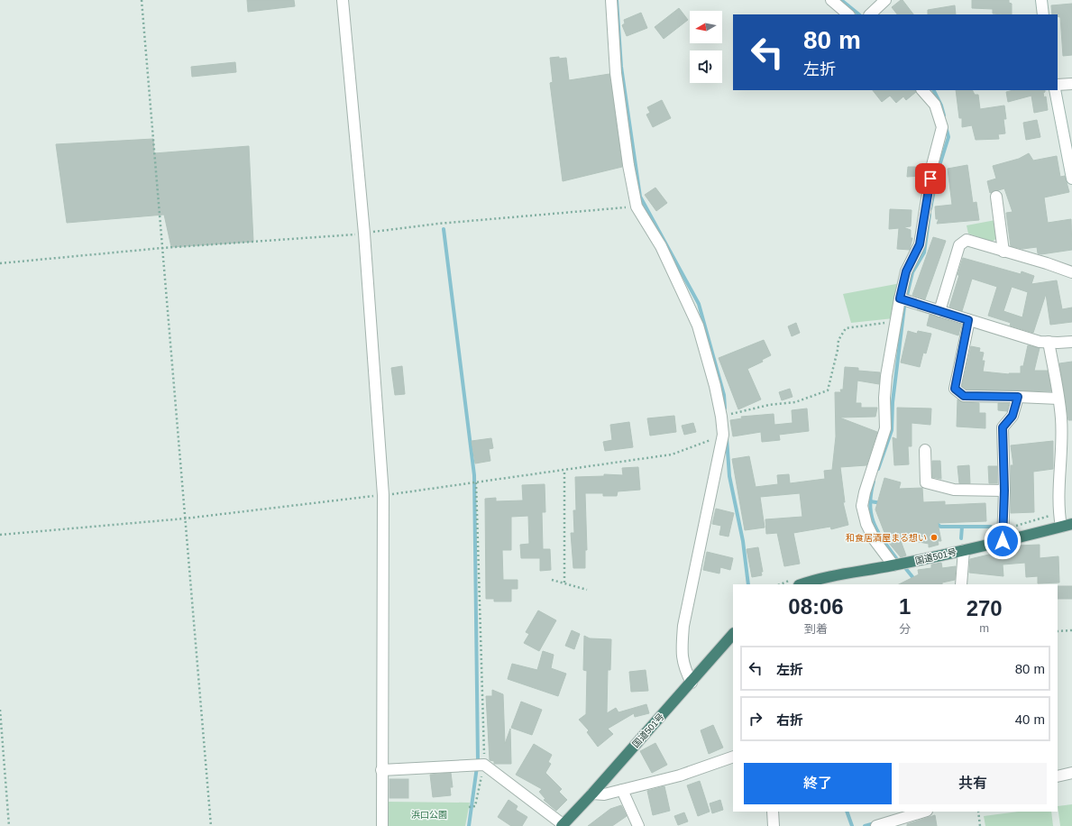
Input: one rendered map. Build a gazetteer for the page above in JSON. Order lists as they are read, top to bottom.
{
  "streets": {
    "highway": ["国道501号"]
  },
  "parks": ["浜口公園"],
  "places": ["和食居酒屋まる想い"],
  "north": "left",
  "page": {
    "turn": ["80 m", "左折"],
    "eta": [
      "08:06",
      "到着",
      "1",
      "分",
      "270",
      "m"
    ],
    "list": [
      {
        "name": "左折",
        "value": "80 m"
      },
      {
        "name": "右折",
        "value": "40 m"
      }
    ],
    "buttons": ["終了", "共有"]
  }
}
